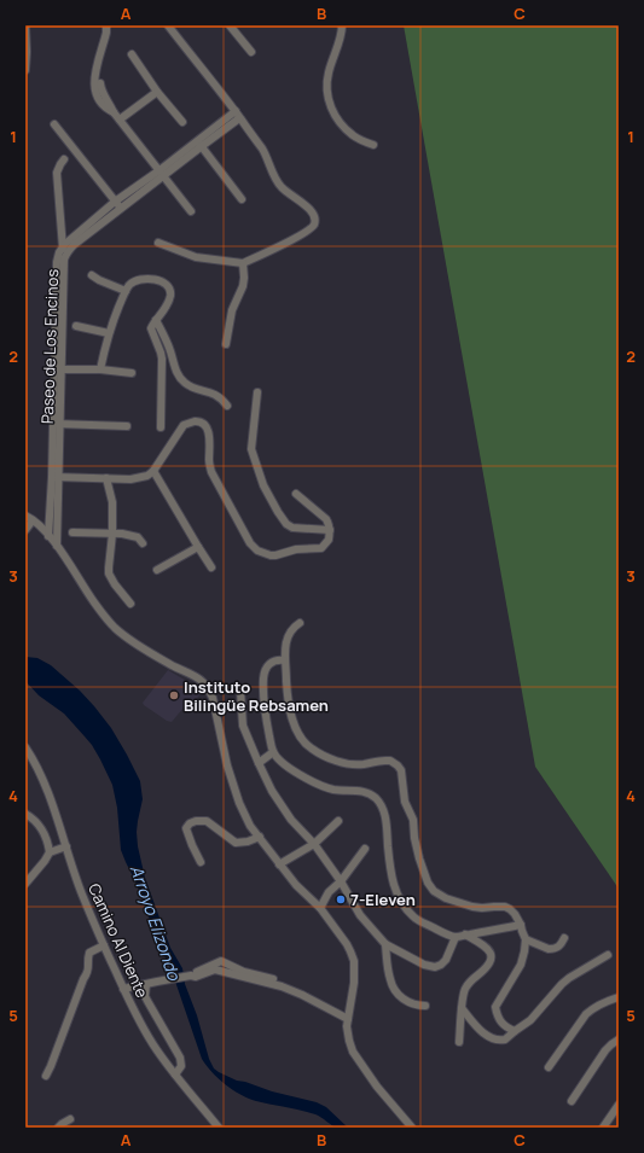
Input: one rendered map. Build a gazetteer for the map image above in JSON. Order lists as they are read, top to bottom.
{
  "streets": {
    "street": ["Paseo de Los Encinos", "Camino Al Diente"]
  },
  "water": ["Arroyo Elizondo"],
  "places": ["Instituto Bilingüe Rebsamen", "7-Eleven"],
  "grid": {
    "columns": ["A", "B", "C"],
    "rows": [
      "1",
      "2",
      "3",
      "4",
      "5"
    ]
  }
}
